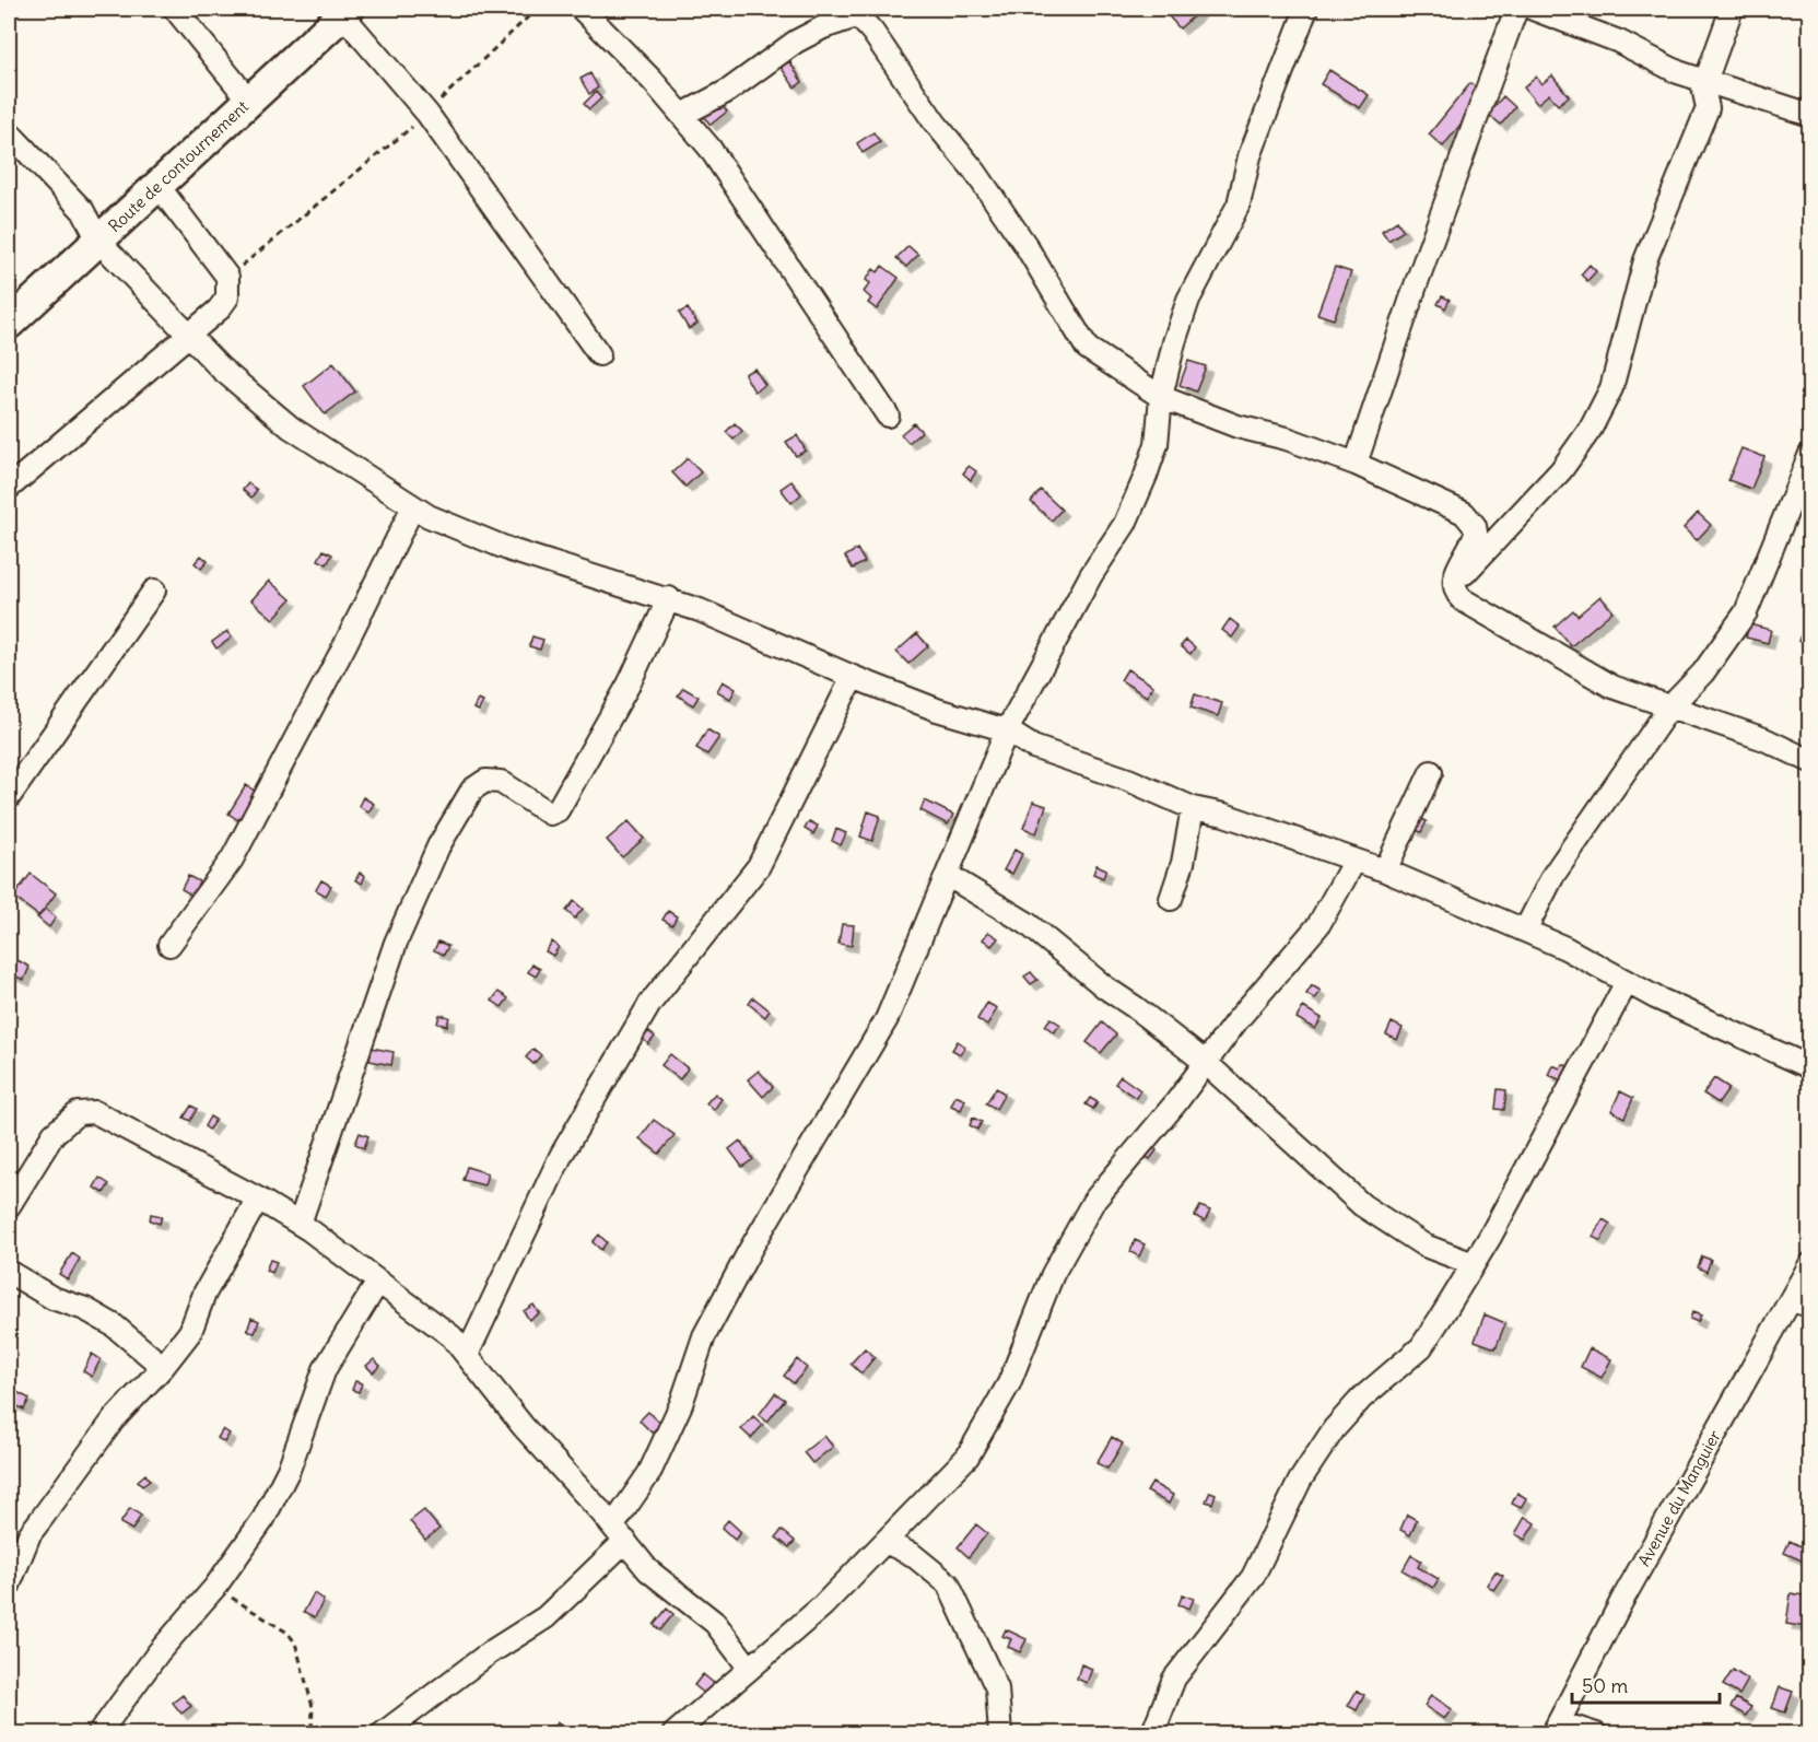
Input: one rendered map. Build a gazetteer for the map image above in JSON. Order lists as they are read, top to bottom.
{
  "streets": {
    "street": ["Route de contournement", "Avenue du Manguier"]
  },
  "scale_bar": "50 m"
}
